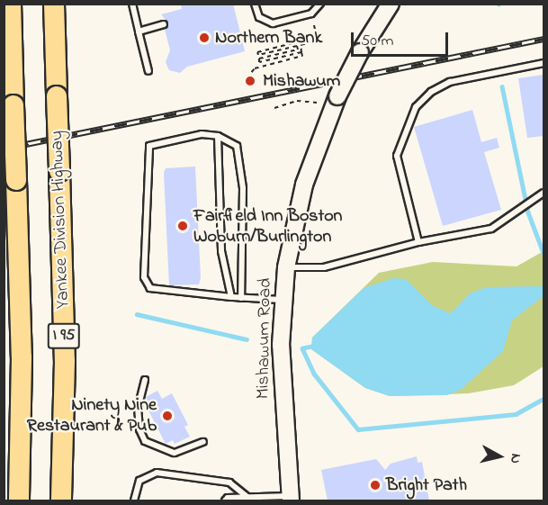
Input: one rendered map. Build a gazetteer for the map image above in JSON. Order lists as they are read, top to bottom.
{
  "streets": {
    "highway": ["Yankee Division Highway", "I 95"],
    "main road": ["Mishawum Road"]
  },
  "places": [
    "Northern Bank",
    "Mishawum",
    "Fairfield Inn Boston Woburn/Burlington",
    "Ninety Nine Restaurant & Pub",
    "Bright Path"
  ],
  "scale_bar": "50 m",
  "north": "right"
}
